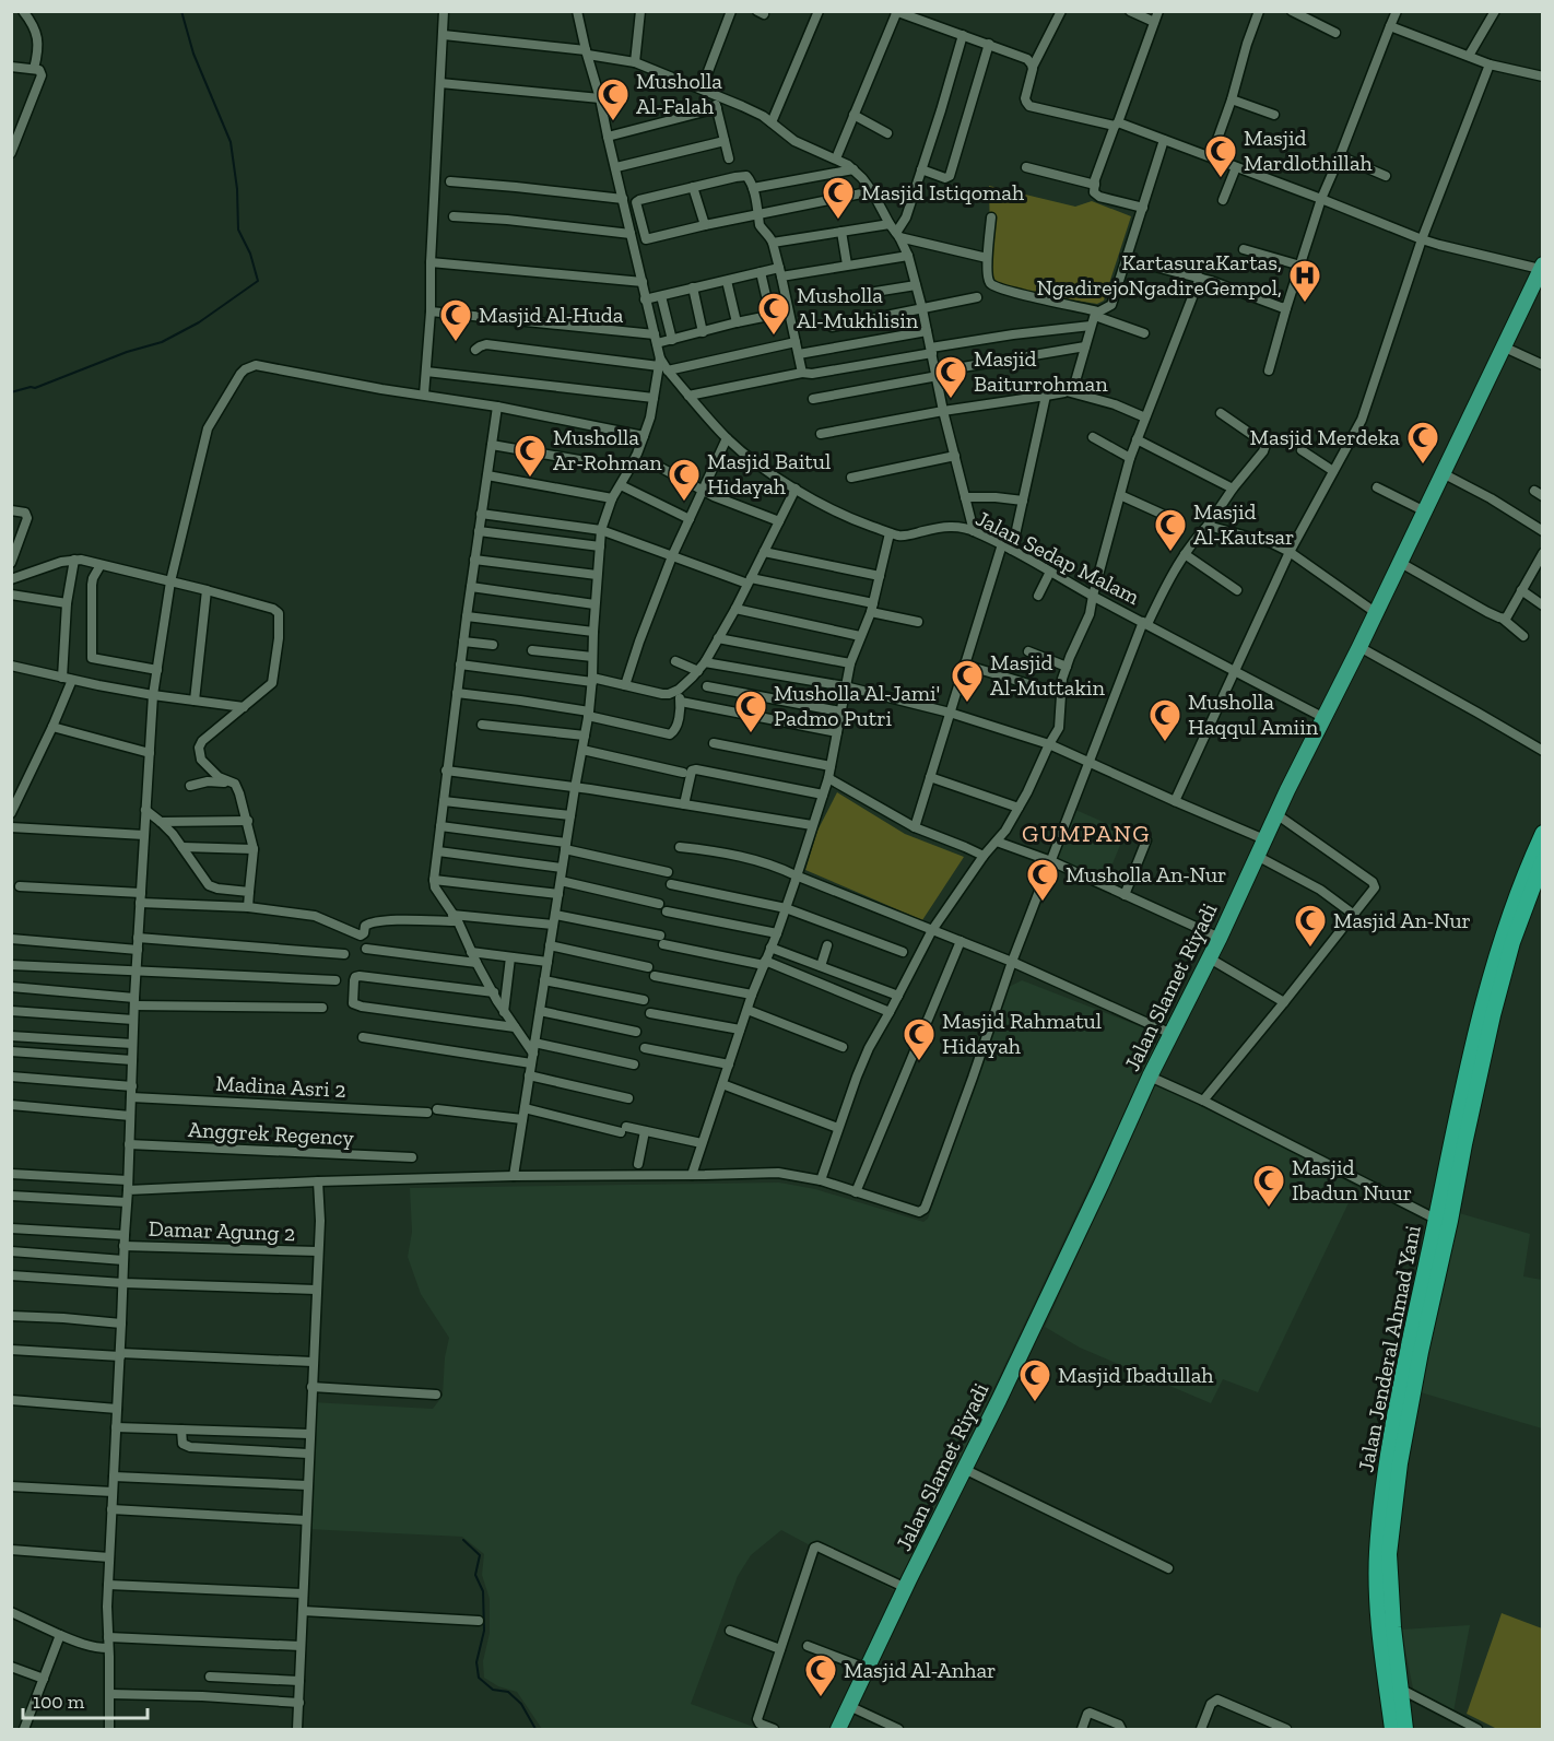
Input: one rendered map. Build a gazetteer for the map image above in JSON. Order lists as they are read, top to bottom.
{
  "streets": {
    "highway": ["Jalan Jenderal Ahmad Yani"],
    "main road": ["Jalan Slamet Riyadi"],
    "street": [
      "Jalan Sedap Malam",
      "Madina Asri 2",
      "Anggrek Regency",
      "Damar Agung 2"
    ]
  },
  "crossings": [
    ["Jalan Sedap Malam", "Jalan Slamet Riyadi"]
  ],
  "districts": ["GUMPANG"],
  "places": {
    "mosque": [
      "Musholla Al-Falah",
      "Masjid Mardlothillah",
      "Masjid Istiqomah",
      "Musholla Al-Mukhlisin",
      "Masjid Al-Huda",
      "Masjid Baiturrohman",
      "Masjid Merdeka",
      "Musholla Ar-Rohman",
      "Masjid Baitul Hidayah",
      "Masjid Al-Kautsar",
      "Masjid Al-Muttakin",
      "Musholla Al-Jami' Padmo Putri",
      "Musholla Haqqul Amiin",
      "Musholla An-Nur",
      "Masjid An-Nur",
      "Masjid Rahmatul Hidayah",
      "Masjid Ibadun Nuur",
      "Masjid Ibadullah",
      "Masjid Al-Anhar"
    ],
    "hospital": ["KartasuraKartas, NgadirejoNgadireGempol,"]
  },
  "scale_bar": "100 m"
}
